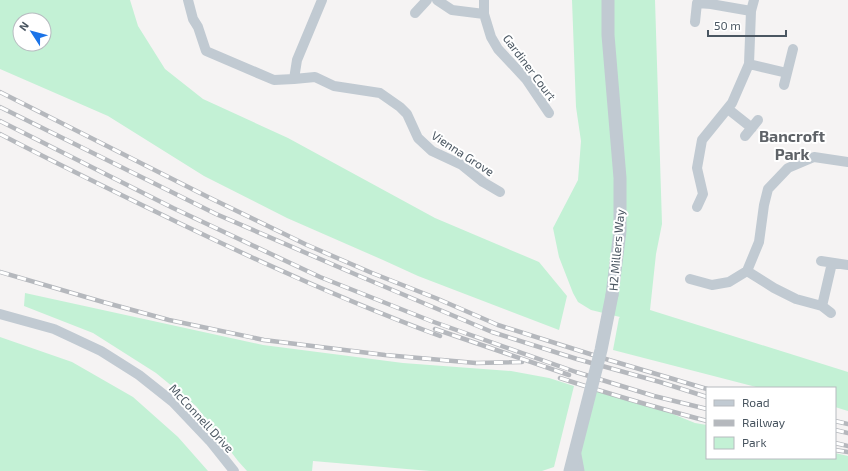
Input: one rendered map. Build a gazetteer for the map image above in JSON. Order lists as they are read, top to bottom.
{
  "streets": {
    "street": [
      "Gardiner Court",
      "Vienna Grove",
      "H2 Millers Way",
      "McConnell Drive"
    ]
  },
  "districts": ["Bancroft Park"],
  "legend": ["Road", "Railway", "Park"],
  "scale_bar": "50 m",
  "north": "top left"
}
